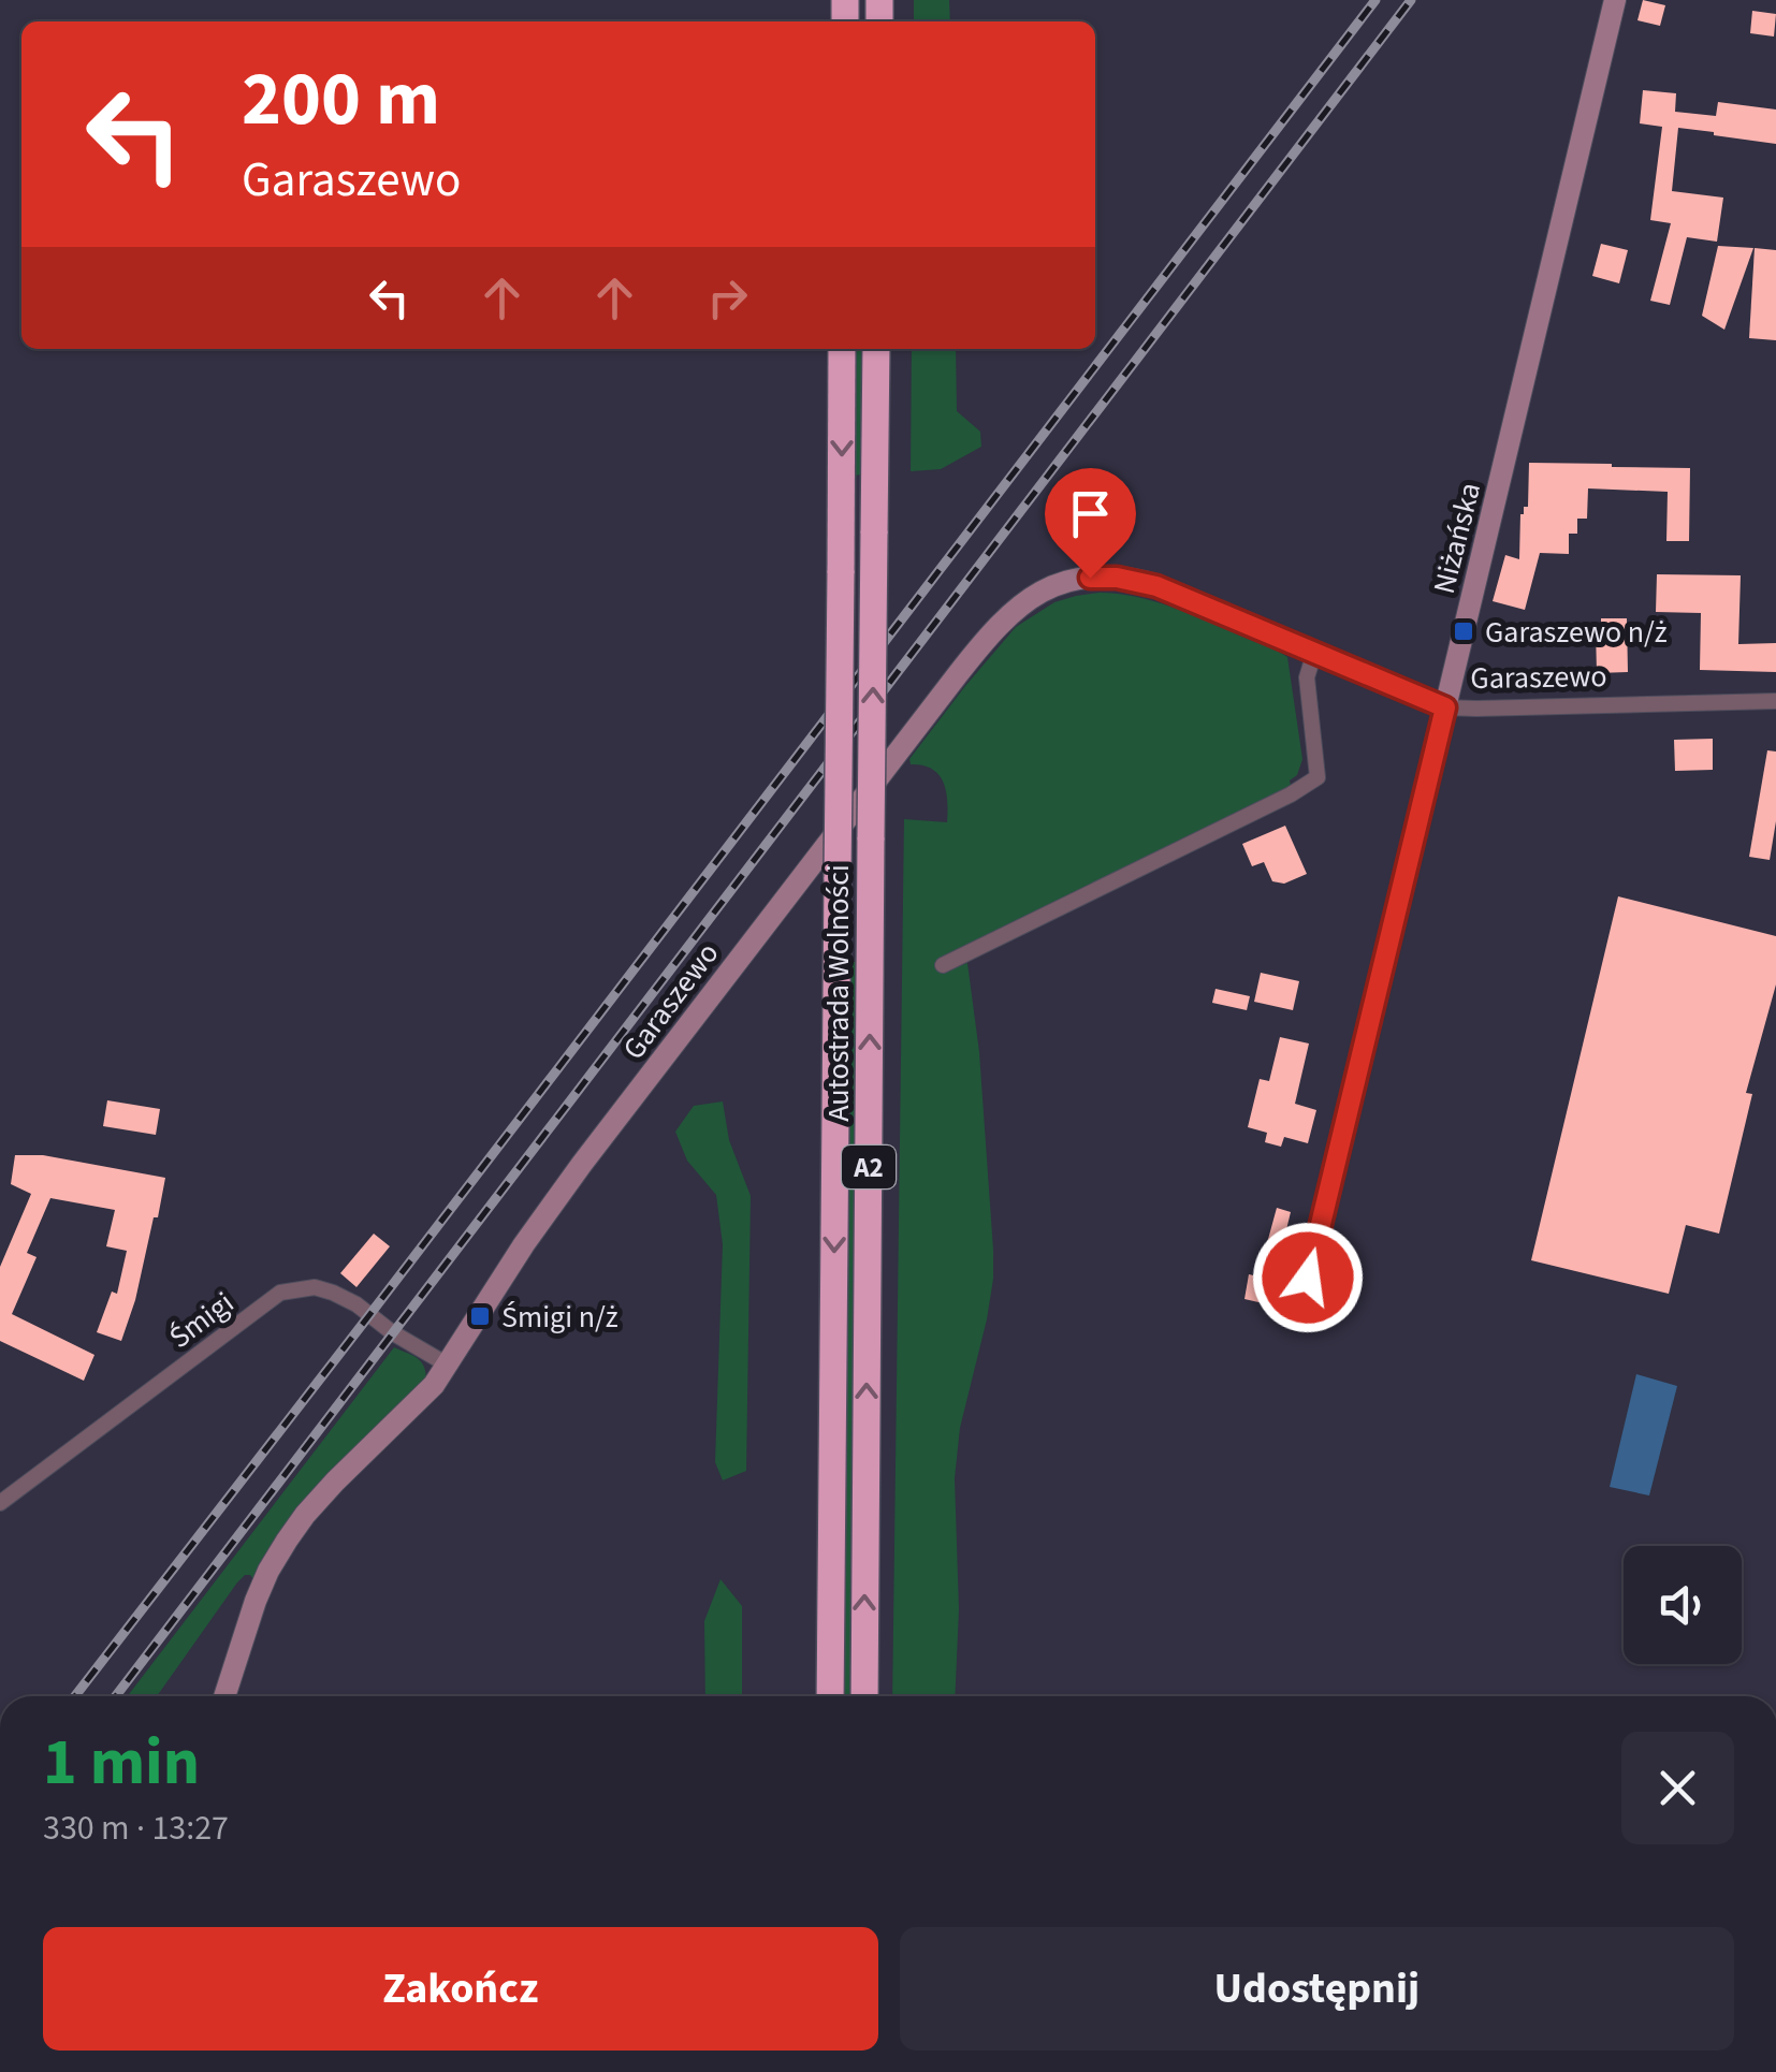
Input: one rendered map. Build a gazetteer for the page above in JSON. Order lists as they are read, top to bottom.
{
  "streets": {
    "highway": ["Autostrada Wolności", "A2"],
    "street": ["Niżańska", "Garaszewo", "Śmigi"]
  },
  "crossings": [
    ["Niżańska", "Garaszewo"],
    ["Garaszewo", "Śmigi"]
  ],
  "places": {
    "transit": ["Garaszewo n/ż", "Śmigi n/ż"]
  },
  "page": {
    "turn": ["200 m", "Garaszewo"],
    "heading": ["1 min", "330 m · 13:27"],
    "buttons": ["Zakończ", "Udostępnij"]
  }
}
